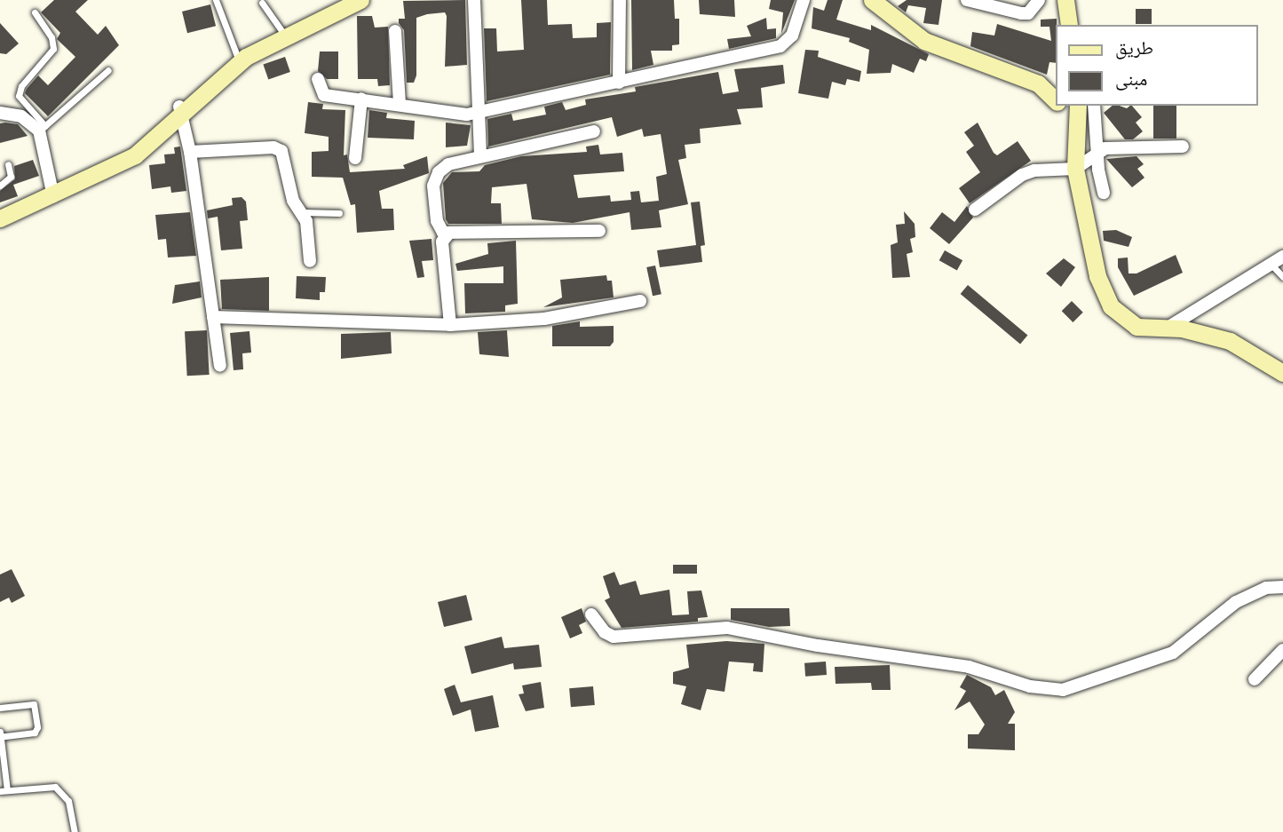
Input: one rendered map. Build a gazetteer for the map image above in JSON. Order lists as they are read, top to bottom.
{
  "legend": ["طريق", "مبنى"]
}
